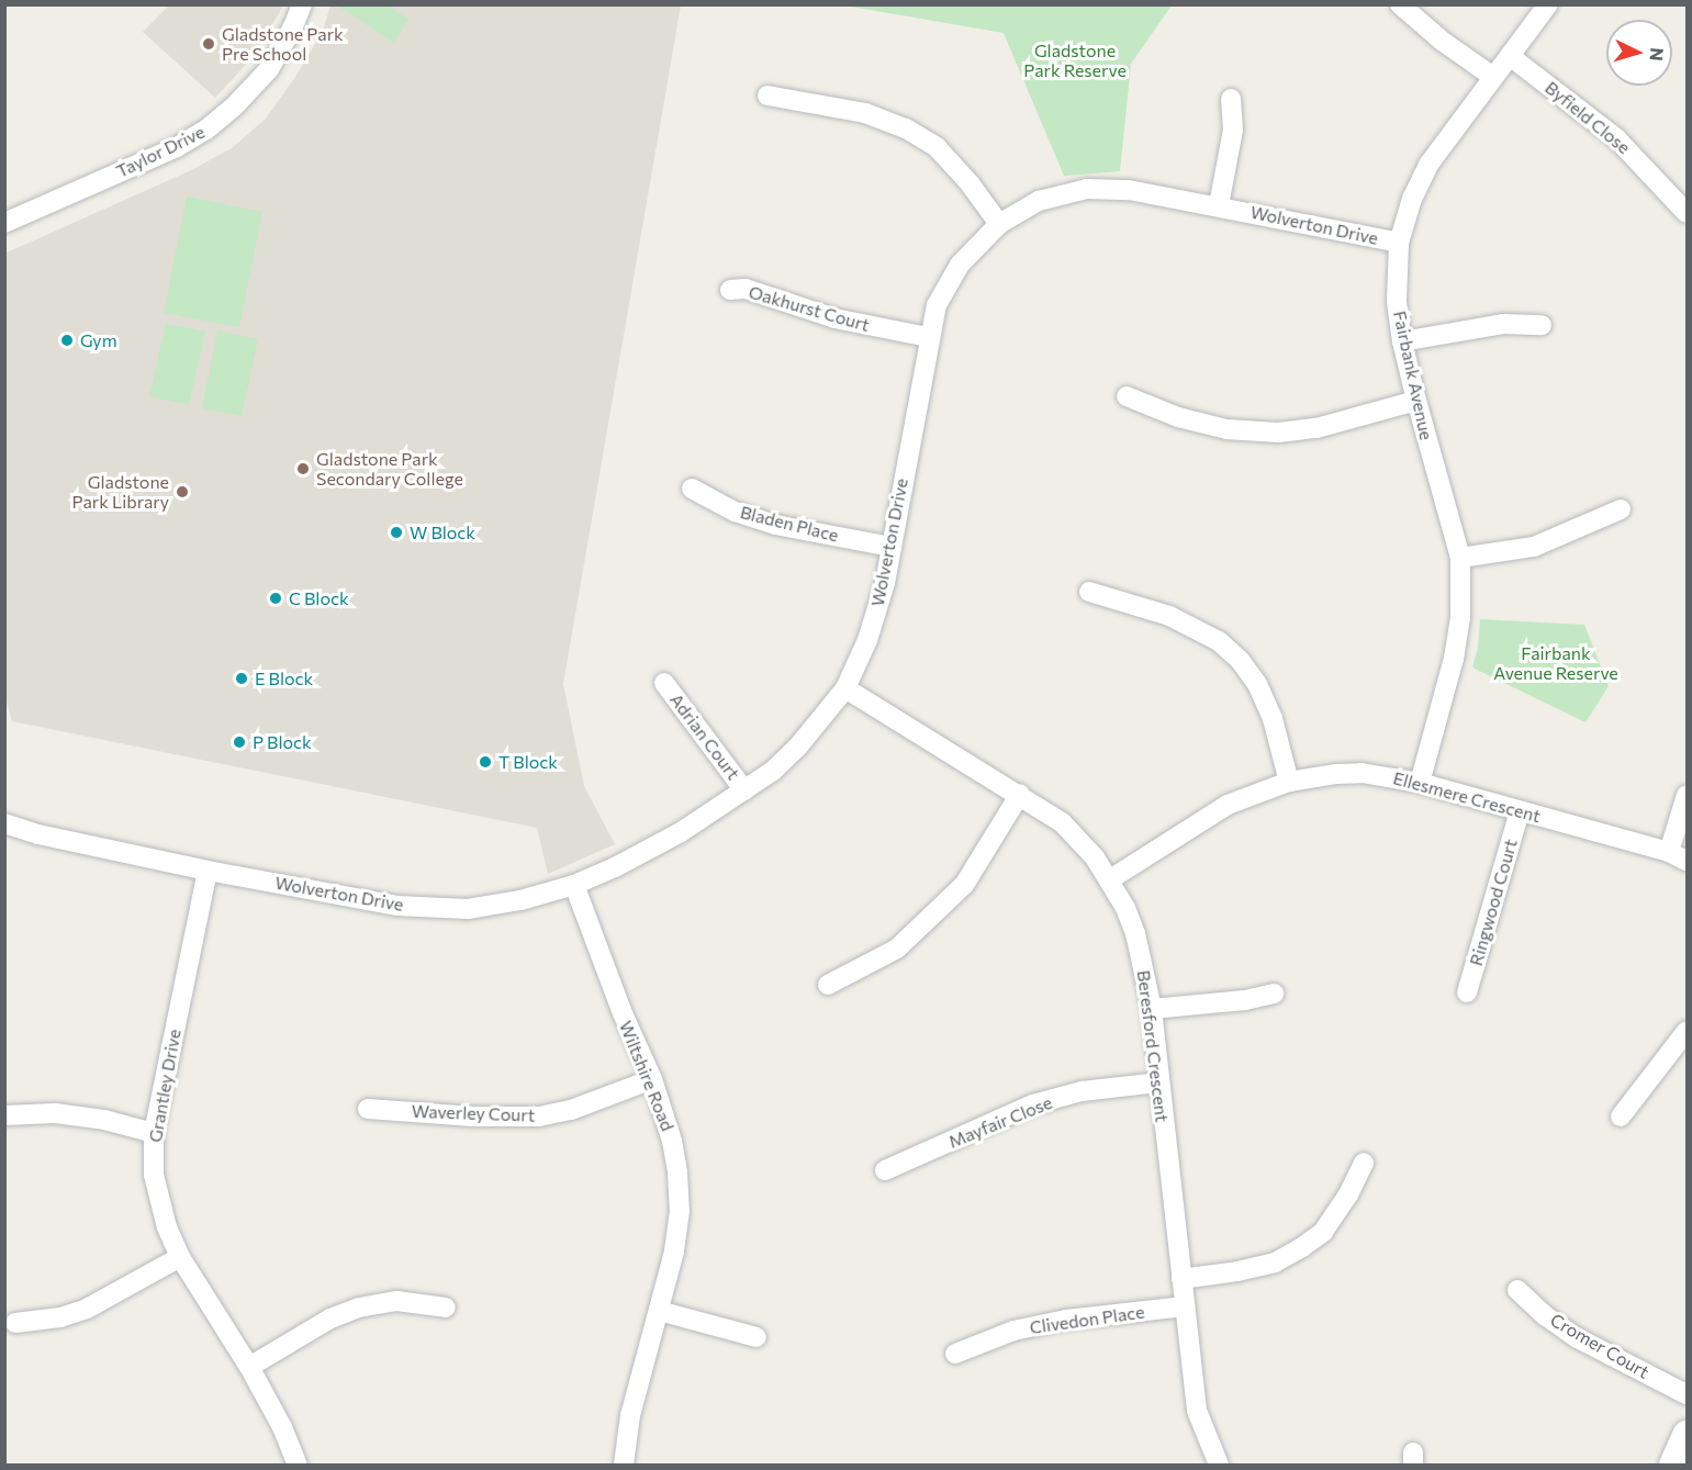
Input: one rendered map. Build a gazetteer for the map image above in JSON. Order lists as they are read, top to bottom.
{
  "streets": {
    "street": [
      "Byfield Close",
      "Taylor Drive",
      "Wolverton Drive",
      "Oakhurst Court",
      "Fairbank Avenue",
      "Bladen Place",
      "Adrian Court",
      "Ellesmere Crescent",
      "Ringwood Court",
      "Beresford Crescent",
      "Wiltshire Road",
      "Grantley Drive",
      "Waverley Court",
      "Mayfair Close",
      "Clivedon Place",
      "Cromer Court"
    ]
  },
  "crossings": [
    ["Byfield Close", "Fairbank Avenue"],
    ["Wolverton Drive", "Oakhurst Court"],
    ["Wolverton Drive", "Fairbank Avenue"],
    ["Wolverton Drive", "Bladen Place"],
    ["Wolverton Drive", "Adrian Court"],
    ["Wolverton Drive", "Beresford Crescent"],
    ["Wolverton Drive", "Wiltshire Road"],
    ["Wolverton Drive", "Grantley Drive"],
    ["Fairbank Avenue", "Ellesmere Crescent"],
    ["Ellesmere Crescent", "Ringwood Court"],
    ["Ellesmere Crescent", "Beresford Crescent"],
    ["Beresford Crescent", "Mayfair Close"],
    ["Beresford Crescent", "Clivedon Place"],
    ["Wiltshire Road", "Waverley Court"]
  ],
  "parks": ["Gladstone Park Reserve", "Fairbank Avenue Reserve"],
  "places": [
    "Gladstone Park Pre School",
    "Gym",
    "Gladstone Park Secondary College",
    "Gladstone Park Library",
    "W Block",
    "C Block",
    "E Block",
    "P Block",
    "T Block"
  ],
  "north": "right"
}
